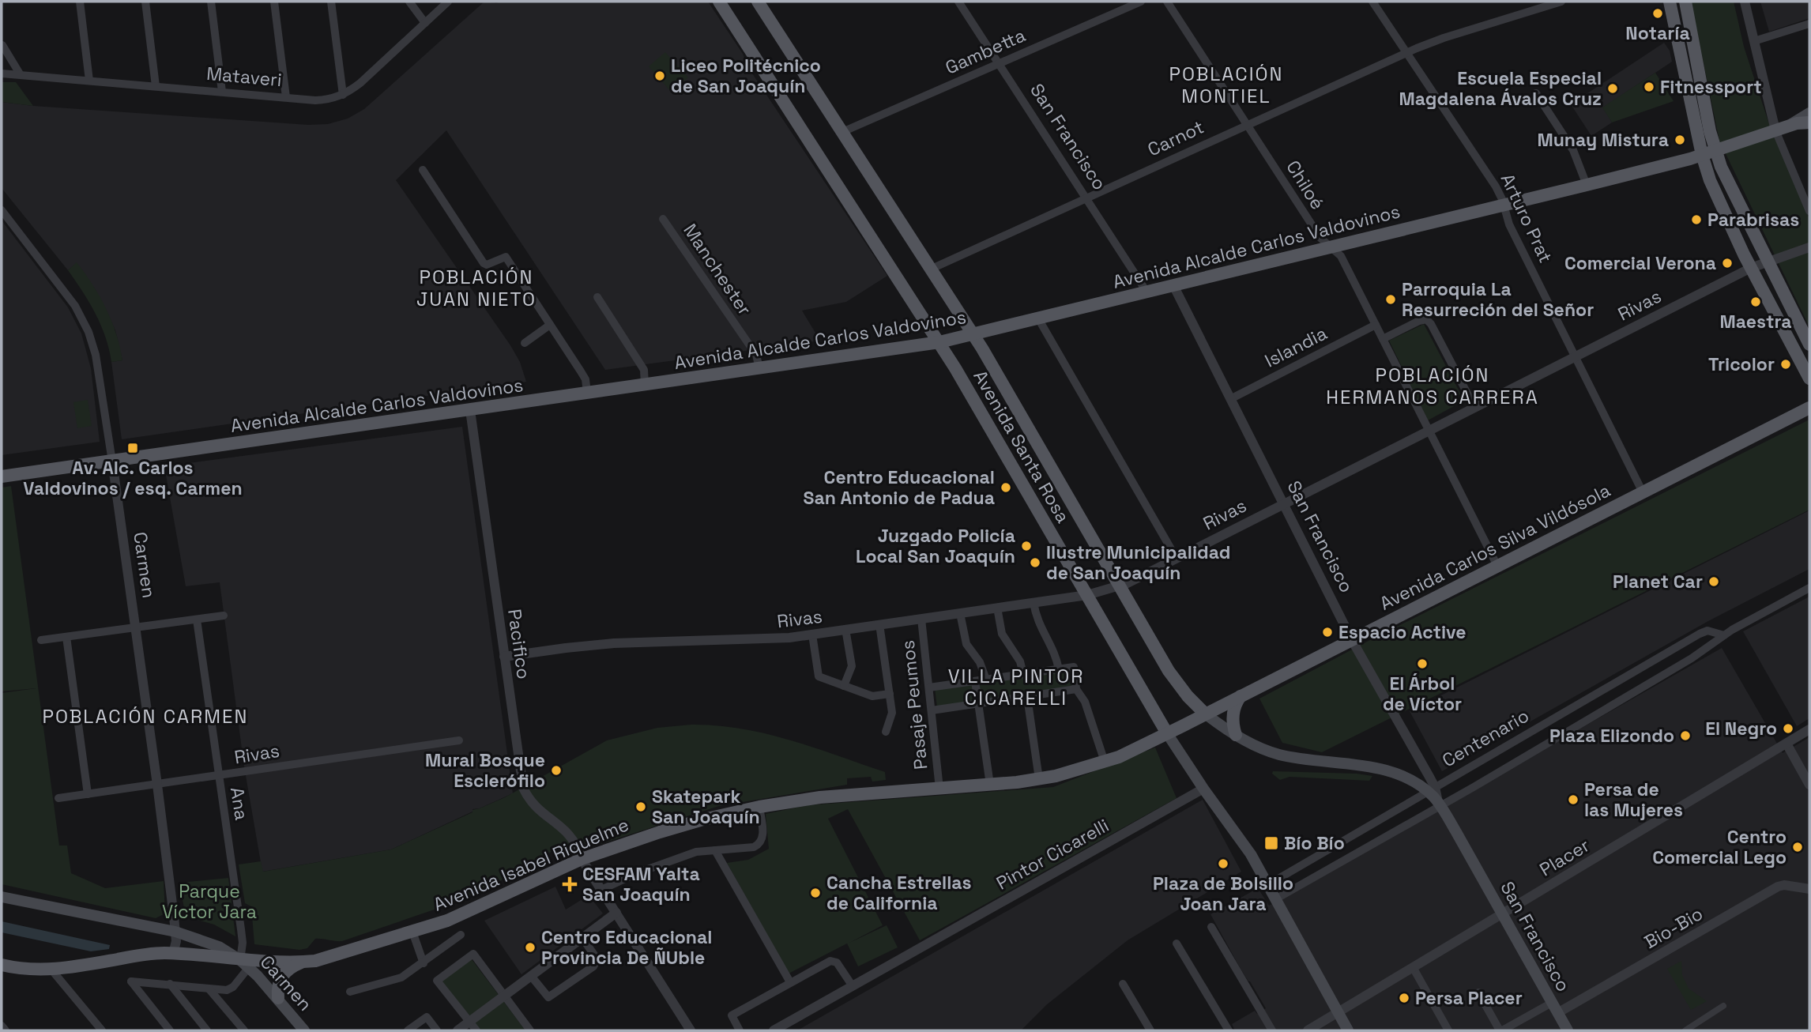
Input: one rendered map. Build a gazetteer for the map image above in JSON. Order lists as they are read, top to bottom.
{
  "streets": {
    "main road": [
      "San Francisco",
      "Avenida Alcalde Carlos Valdovinos",
      "Avenida Santa Rosa",
      "Avenida Carlos Silva Vildósola",
      "Carmen",
      "Avenida Isabel Riquelme"
    ],
    "street": [
      "Gambetta",
      "Mataveri",
      "Carnot",
      "Chiloé",
      "Arturo Prat",
      "Manchester",
      "Rivas",
      "Islandia",
      "Pacifico",
      "Pasaje Peumos",
      "Centenario",
      "Ana",
      "Pintor Cicarelli",
      "Placer",
      "Bio-Bio"
    ]
  },
  "crossings": [
    ["Gambetta", "San Francisco"],
    ["Gambetta", "Avenida Santa Rosa"],
    ["San Francisco", "Carnot"],
    ["San Francisco", "Avenida Alcalde Carlos Valdovinos"],
    ["San Francisco", "Rivas"],
    ["San Francisco", "Islandia"],
    ["San Francisco", "Avenida Santa Rosa"],
    ["San Francisco", "Avenida Carlos Silva Vildósola"],
    ["San Francisco", "Centenario"],
    ["San Francisco", "Placer"],
    ["San Francisco", "Bio-Bio"],
    ["Carnot", "Chiloé"],
    ["Carnot", "Arturo Prat"],
    ["Carnot", "Avenida Santa Rosa"],
    ["Chiloé", "Avenida Alcalde Carlos Valdovinos"],
    ["Chiloé", "Rivas"],
    ["Chiloé", "Islandia"],
    ["Chiloé", "Avenida Carlos Silva Vildósola"],
    ["Arturo Prat", "Avenida Alcalde Carlos Valdovinos"],
    ["Arturo Prat", "Rivas"],
    ["Arturo Prat", "Avenida Carlos Silva Vildósola"],
    ["Avenida Alcalde Carlos Valdovinos", "Manchester"],
    ["Avenida Alcalde Carlos Valdovinos", "Avenida Santa Rosa"],
    ["Avenida Alcalde Carlos Valdovinos", "Carmen"],
    ["Avenida Alcalde Carlos Valdovinos", "Pacifico"],
    ["Rivas", "Avenida Santa Rosa"],
    ["Rivas", "Carmen"],
    ["Rivas", "Pacifico"],
    ["Rivas", "Pasaje Peumos"],
    ["Rivas", "Ana"],
    ["Avenida Santa Rosa", "Avenida Carlos Silva Vildósola"],
    ["Avenida Santa Rosa", "Centenario"],
    ["Avenida Santa Rosa", "Pintor Cicarelli"],
    ["Avenida Santa Rosa", "Placer"],
    ["Avenida Santa Rosa", "Avenida Isabel Riquelme"],
    ["Avenida Carlos Silva Vildósola", "Avenida Isabel Riquelme"],
    ["Carmen", "Ana"],
    ["Carmen", "Avenida Isabel Riquelme"],
    ["Pacifico", "Avenida Isabel Riquelme"],
    ["Pasaje Peumos", "Avenida Isabel Riquelme"],
    ["Ana", "Avenida Isabel Riquelme"]
  ],
  "districts": [
    "POBLACIÓN MONTIEL",
    "POBLACIÓN JUAN NIETO",
    "POBLACIÓN HERMANOS CARRERA",
    "VILLA PINTOR CICARELLI",
    "POBLACIÓN CARMEN"
  ],
  "parks": ["Parque Víctor Jara"],
  "places": {
    "other": [
      "Notaría",
      "Liceo Politécnico de San Joaquín",
      "Fitnessport",
      "Escuela Especial Magdalena Ávalos Cruz",
      "Munay Mistura",
      "Parabrisas",
      "Comercial Verona",
      "Parroquia La Resurreción del Señor",
      "Maestra",
      "Tricolor",
      "Centro Educacional San Antonio de Padua",
      "Juzgado Policía Local San Joaquín",
      "Ilustre Municipalidad de San Joaquín",
      "Planet Car",
      "Espacio Active",
      "El Árbol de Víctor",
      "El Negro",
      "Plaza Elizondo",
      "Mural Bosque Esclerófilo",
      "Persa de las Mujeres",
      "Skatepark San Joaquín",
      "Centro Comercial Lego",
      "Plaza de Bolsillo Joan Jara",
      "Cancha Estrellas de California",
      "Centro Educacional Provincia De ÑUble",
      "Persa Placer"
    ],
    "transit": ["Av. Alc. Carlos Valdovinos / esq. Carmen", "Bío Bío"],
    "health": ["CESFAM Yalta San Joaquín"]
  }
}
